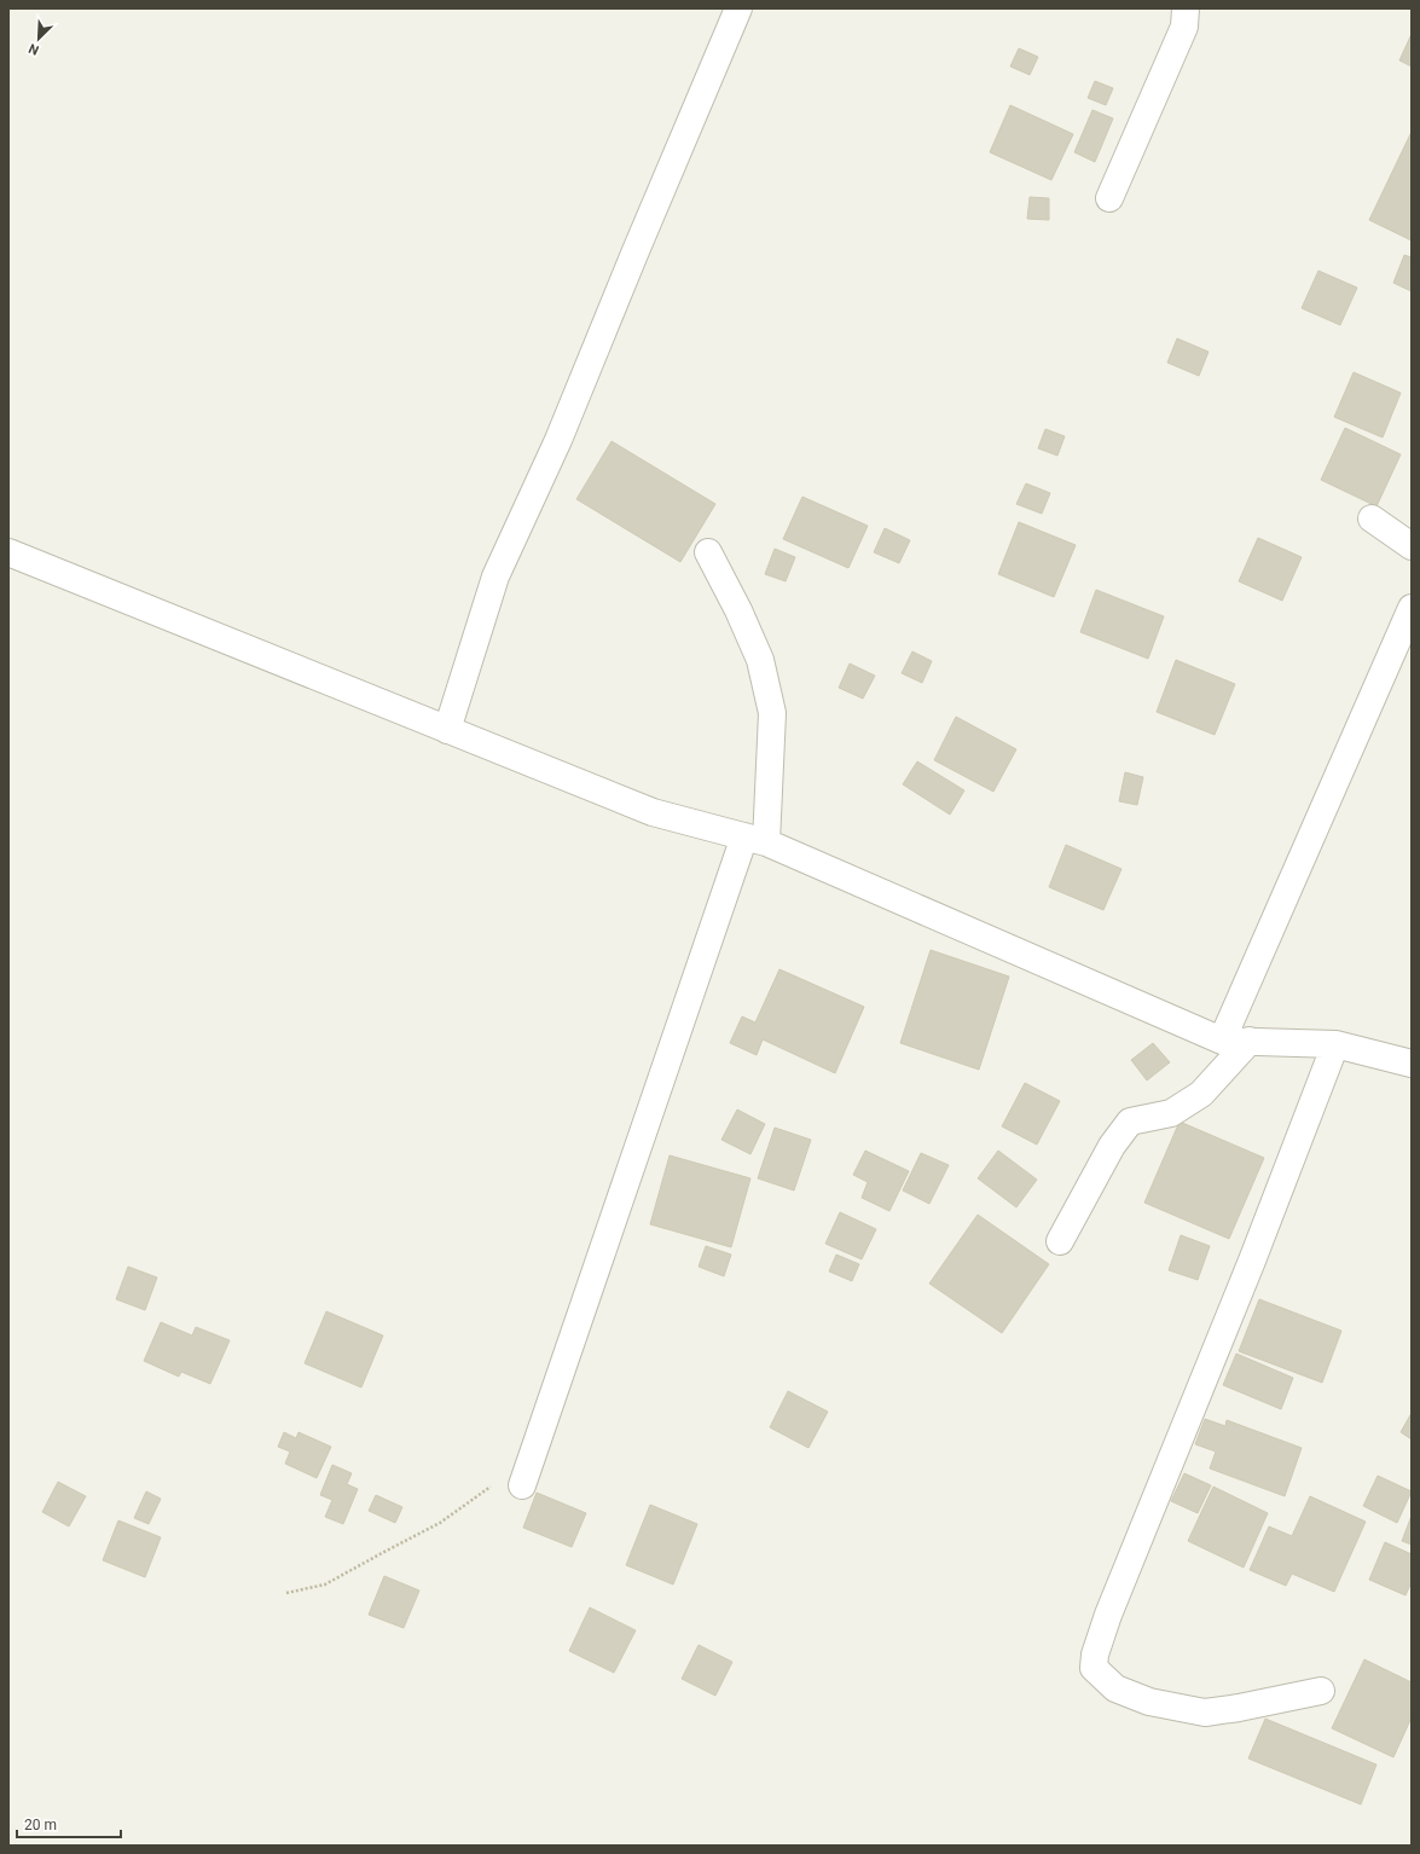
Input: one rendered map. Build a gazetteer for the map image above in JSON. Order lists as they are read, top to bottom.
{
  "scale_bar": "20 m",
  "north": "bottom left"
}
